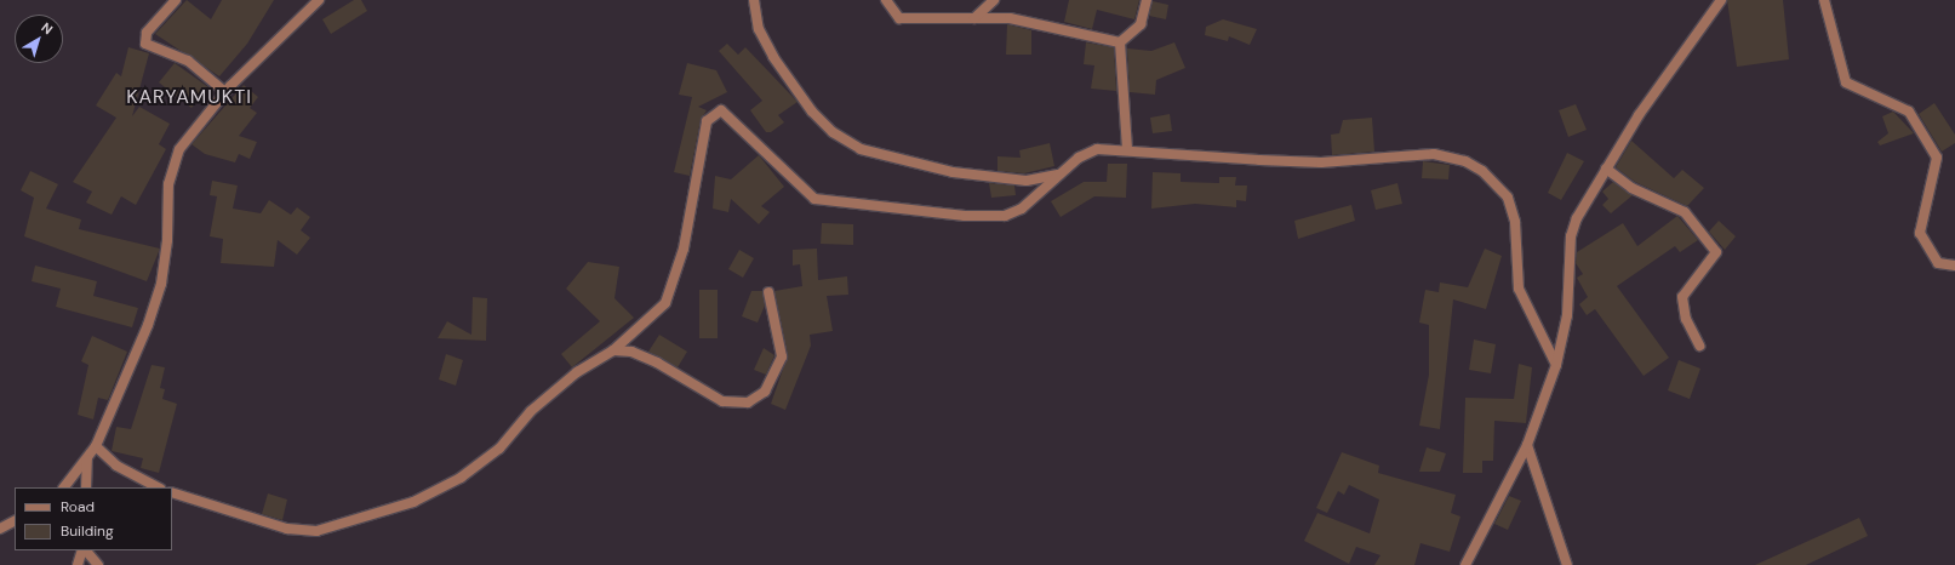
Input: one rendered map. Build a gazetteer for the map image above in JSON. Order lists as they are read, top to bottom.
{
  "districts": ["KARYAMUKTI"],
  "legend": ["Road", "Building"],
  "north": "top right"
}
